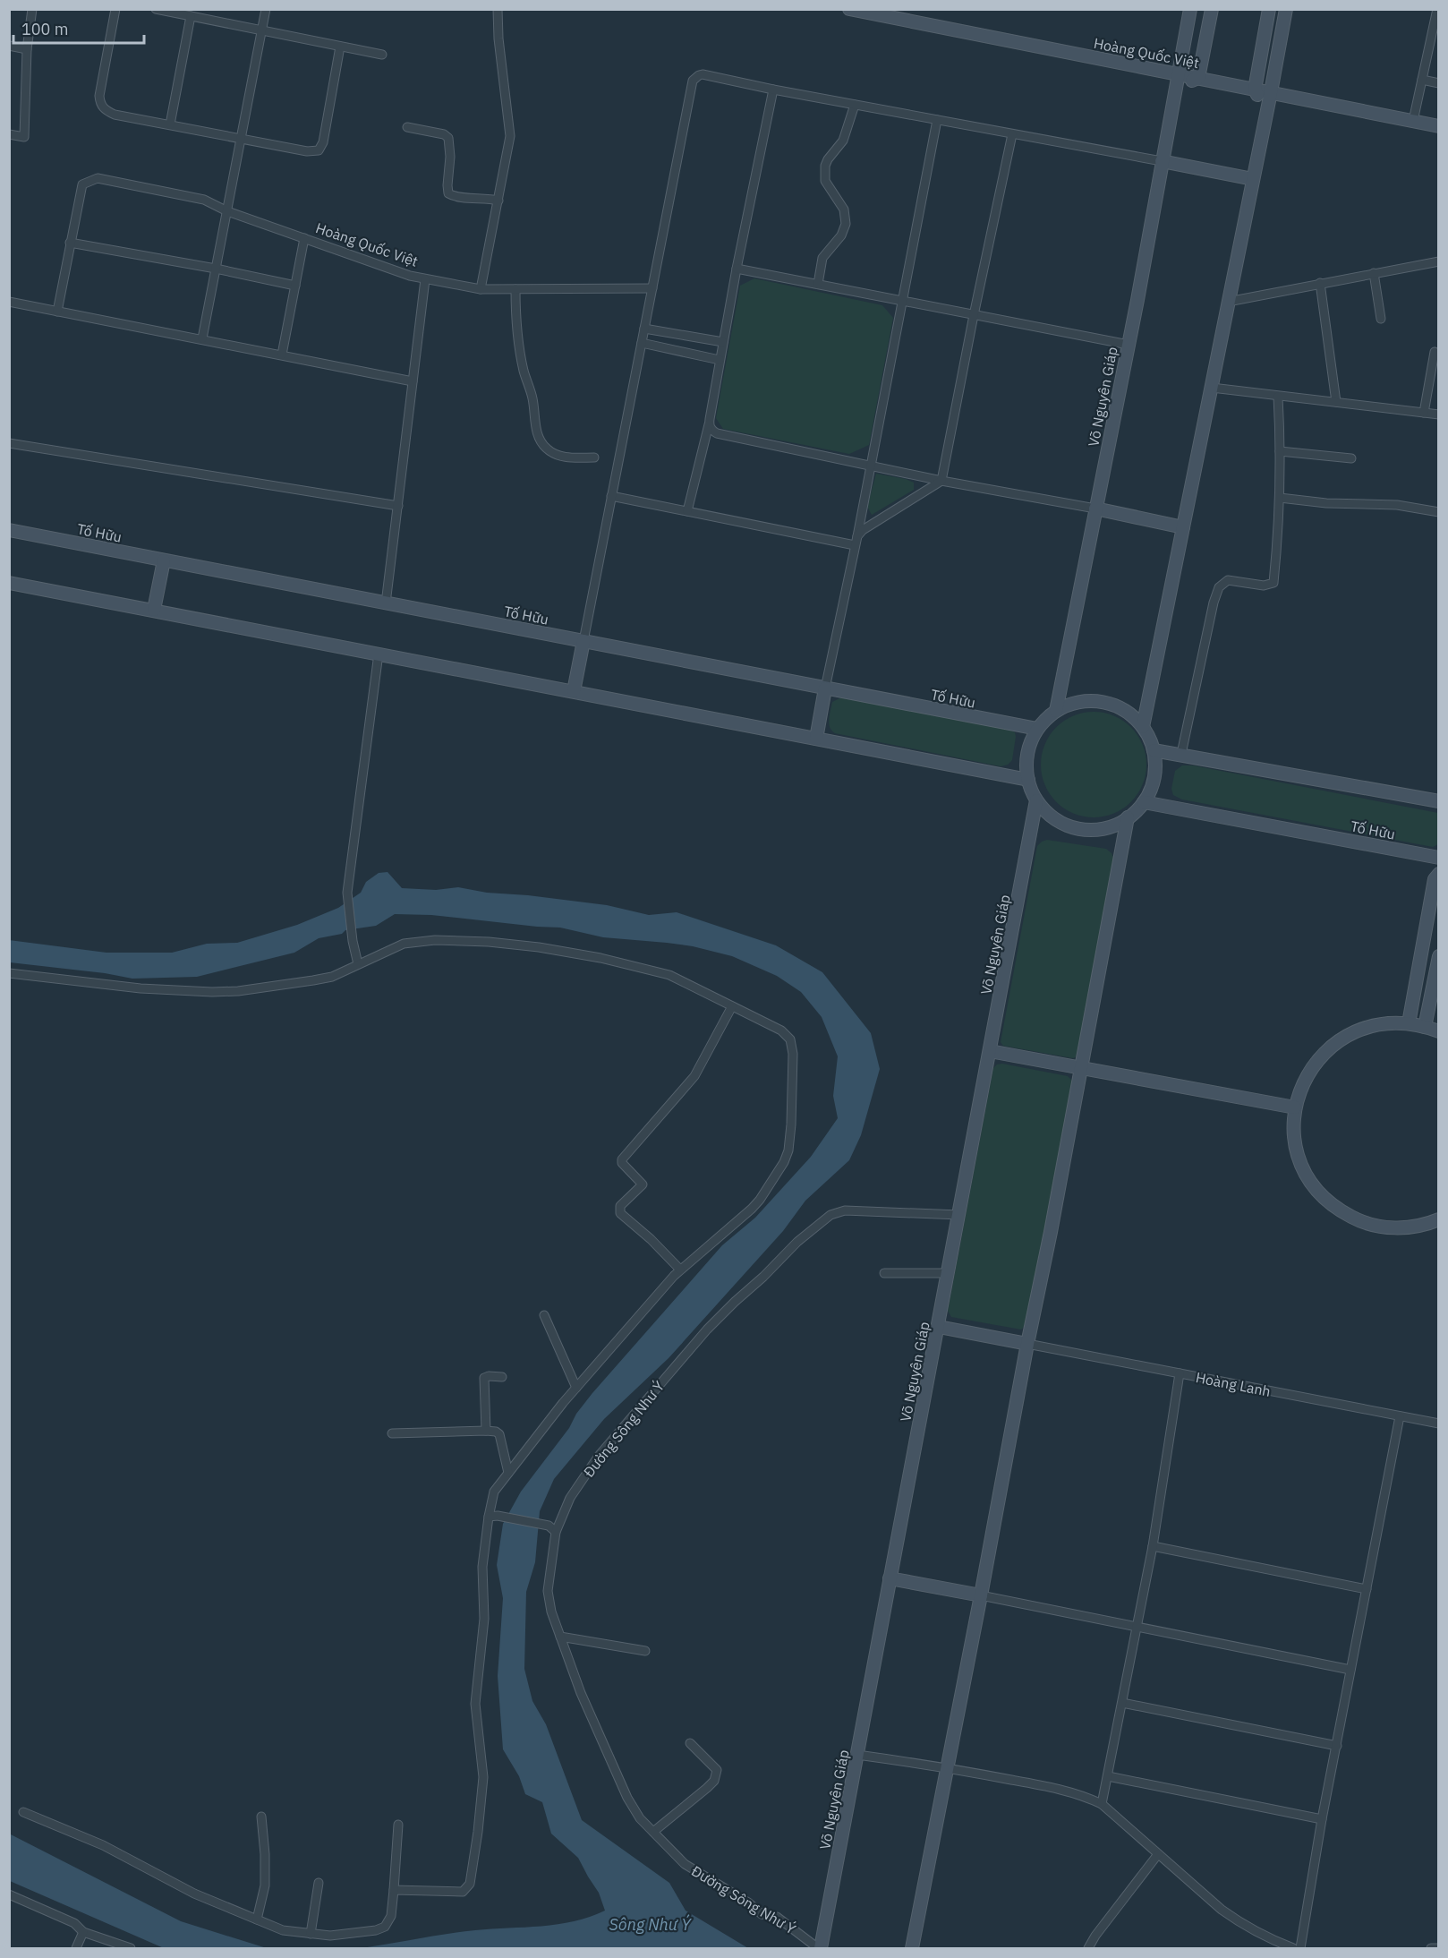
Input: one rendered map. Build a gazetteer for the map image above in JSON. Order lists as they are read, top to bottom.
{
  "streets": {
    "street": [
      "Hoàng Quốc Việt",
      "Võ Nguyên Giáp",
      "Tố Hữu",
      "Hoàng Lanh",
      "Đường Sông Như Ý"
    ]
  },
  "crossings": [
    ["Hoàng Quốc Việt", "Võ Nguyên Giáp"],
    ["Võ Nguyên Giáp", "Tố Hữu"],
    ["Võ Nguyên Giáp", "Đường Sông Như Ý"]
  ],
  "water": ["Sông Như Ý"],
  "scale_bar": "100 m"
}
